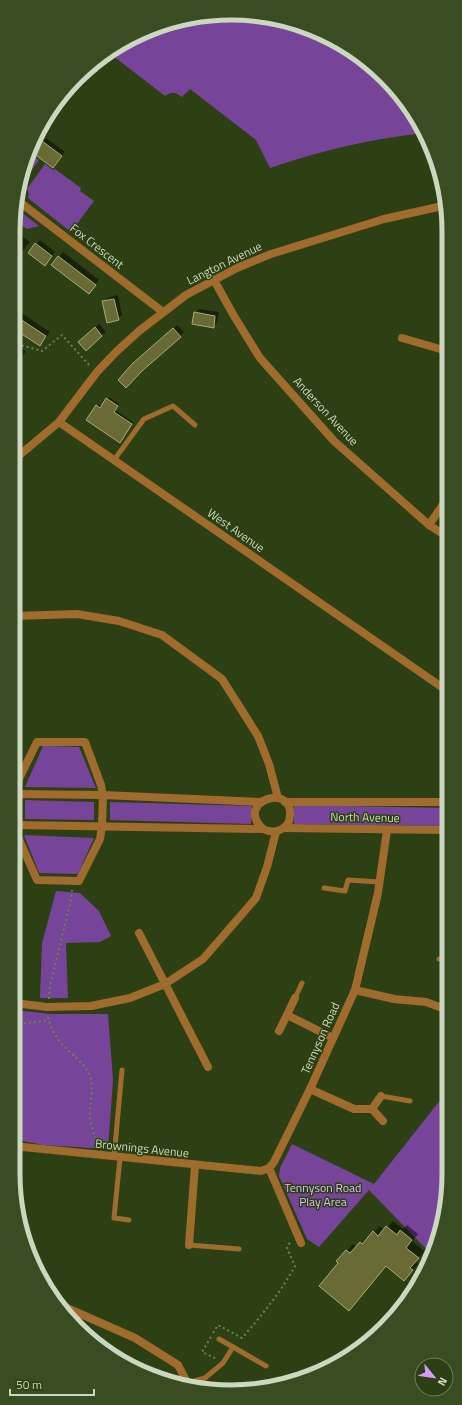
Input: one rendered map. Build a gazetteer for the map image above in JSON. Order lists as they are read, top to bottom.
{
  "streets": {
    "street": [
      "Fox Crescent",
      "Langton Avenue",
      "Anderson Avenue",
      "West Avenue",
      "North Avenue",
      "Tennyson Road",
      "Brownings Avenue"
    ]
  },
  "crossings": [
    ["Fox Crescent", "Langton Avenue"],
    ["Langton Avenue", "Anderson Avenue"],
    ["Langton Avenue", "West Avenue"],
    ["North Avenue", "Tennyson Road"],
    ["Tennyson Road", "Brownings Avenue"]
  ],
  "parks": ["Tennyson Road Play Area"],
  "scale_bar": "50 m",
  "north": "bottom right"
}
